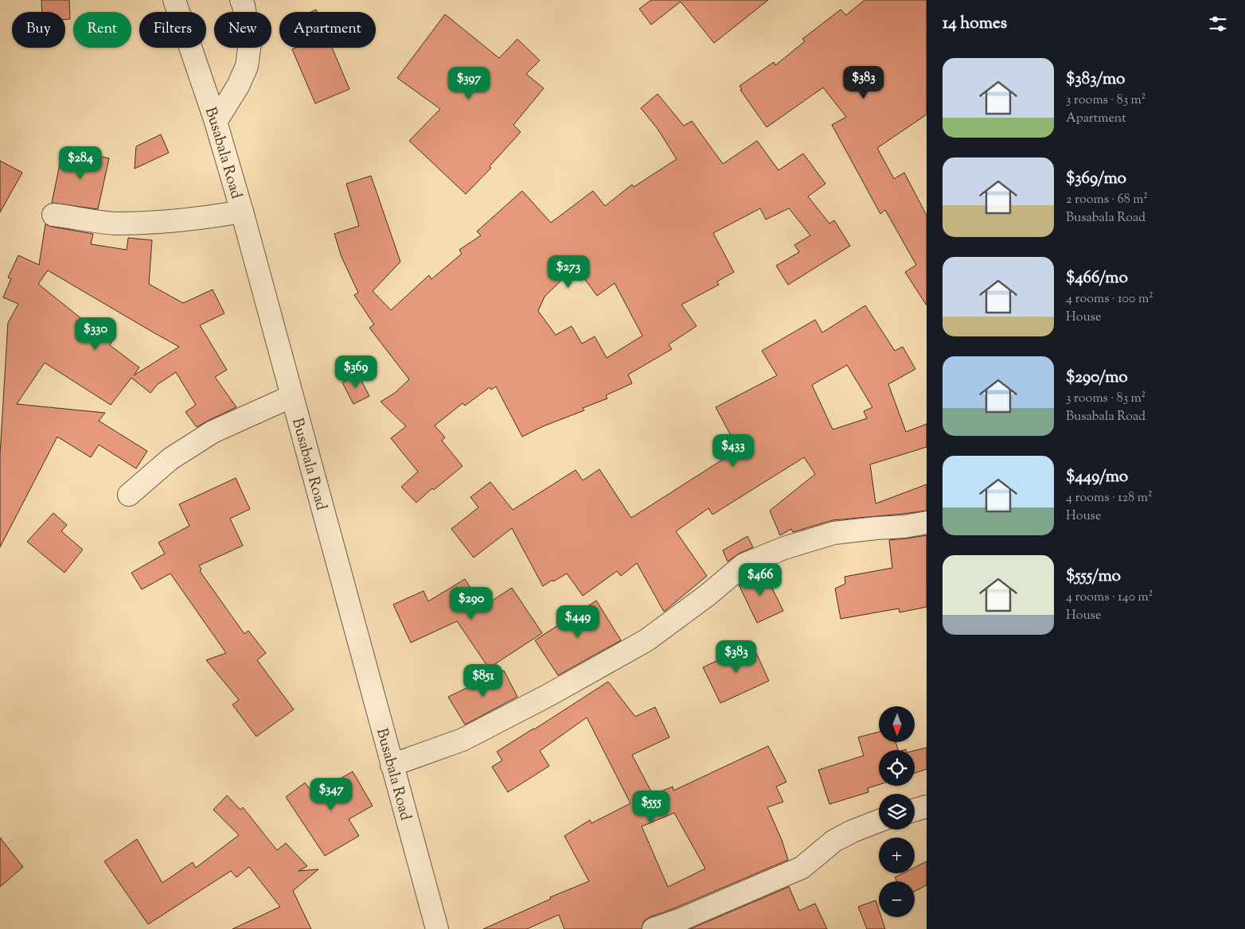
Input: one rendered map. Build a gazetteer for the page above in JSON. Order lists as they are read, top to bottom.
{
  "streets": {
    "street": ["Busabala Road"]
  },
  "north": "bottom",
  "page": {
    "heading": "14 homes",
    "chip": [
      "Buy",
      "Rent",
      "Filters",
      "New",
      "Apartment"
    ],
    "list": [
      {
        "name": "$383/mo",
        "note": "3 rooms · 83 m² · Apartment"
      },
      {
        "name": "$369/mo",
        "note": "2 rooms · 68 m² · Busabala Road"
      },
      {
        "name": "$466/mo",
        "note": "4 rooms · 100 m² · House"
      },
      {
        "name": "$290/mo",
        "note": "3 rooms · 83 m² · Busabala Road"
      },
      {
        "name": "$449/mo",
        "note": "4 rooms · 128 m² · House"
      },
      {
        "name": "$555/mo",
        "note": "4 rooms · 140 m² · House"
      }
    ],
    "price": [
      "$383",
      "$397",
      "$284",
      "$273",
      "$330",
      "$369",
      "$433",
      "$466",
      "$290",
      "$449",
      "$383",
      "$851",
      "$347",
      "$555"
    ],
    "map_buttons": ["+", "−"]
  }
}
